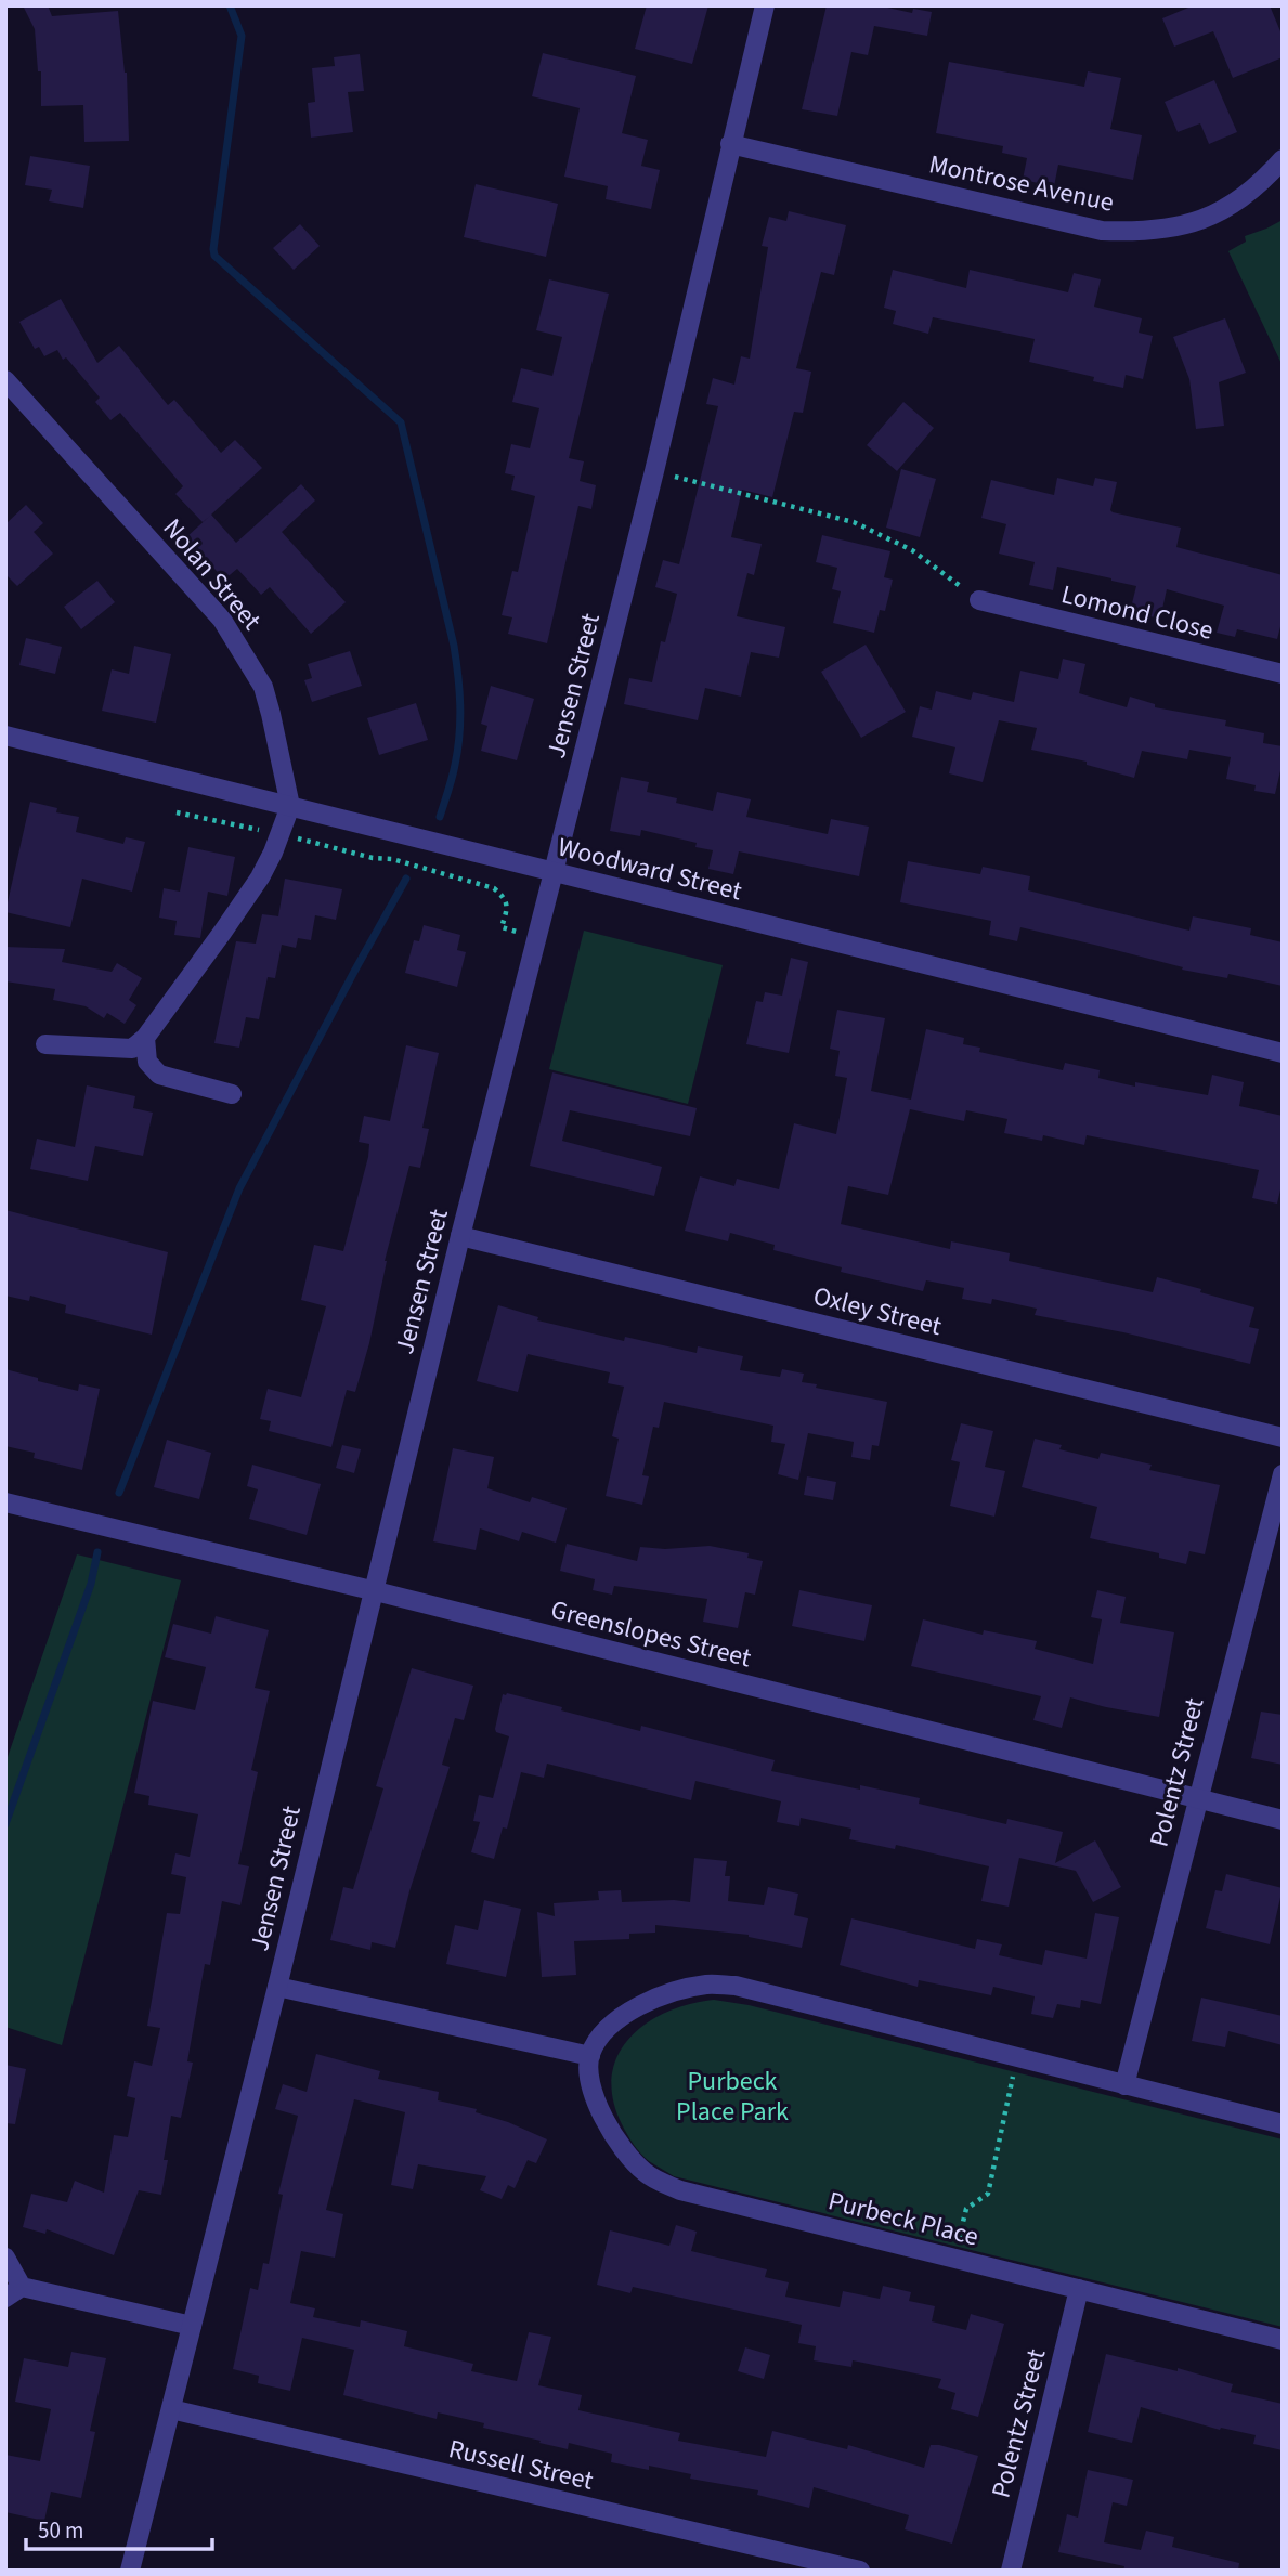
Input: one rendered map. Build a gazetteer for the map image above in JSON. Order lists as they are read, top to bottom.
{
  "streets": {
    "street": [
      "Montrose Avenue",
      "Nolan Street",
      "Lomond Close",
      "Jensen Street",
      "Woodward Street",
      "Oxley Street",
      "Greenslopes Street",
      "Polentz Street",
      "Purbeck Place",
      "Russell Street"
    ]
  },
  "crossings": [
    ["Montrose Avenue", "Jensen Street"],
    ["Nolan Street", "Woodward Street"],
    ["Jensen Street", "Woodward Street"],
    ["Jensen Street", "Oxley Street"],
    ["Jensen Street", "Greenslopes Street"],
    ["Jensen Street", "Russell Street"],
    ["Greenslopes Street", "Polentz Street"],
    ["Polentz Street", "Purbeck Place"]
  ],
  "parks": ["Purbeck Place Park"],
  "scale_bar": "50 m"
}
